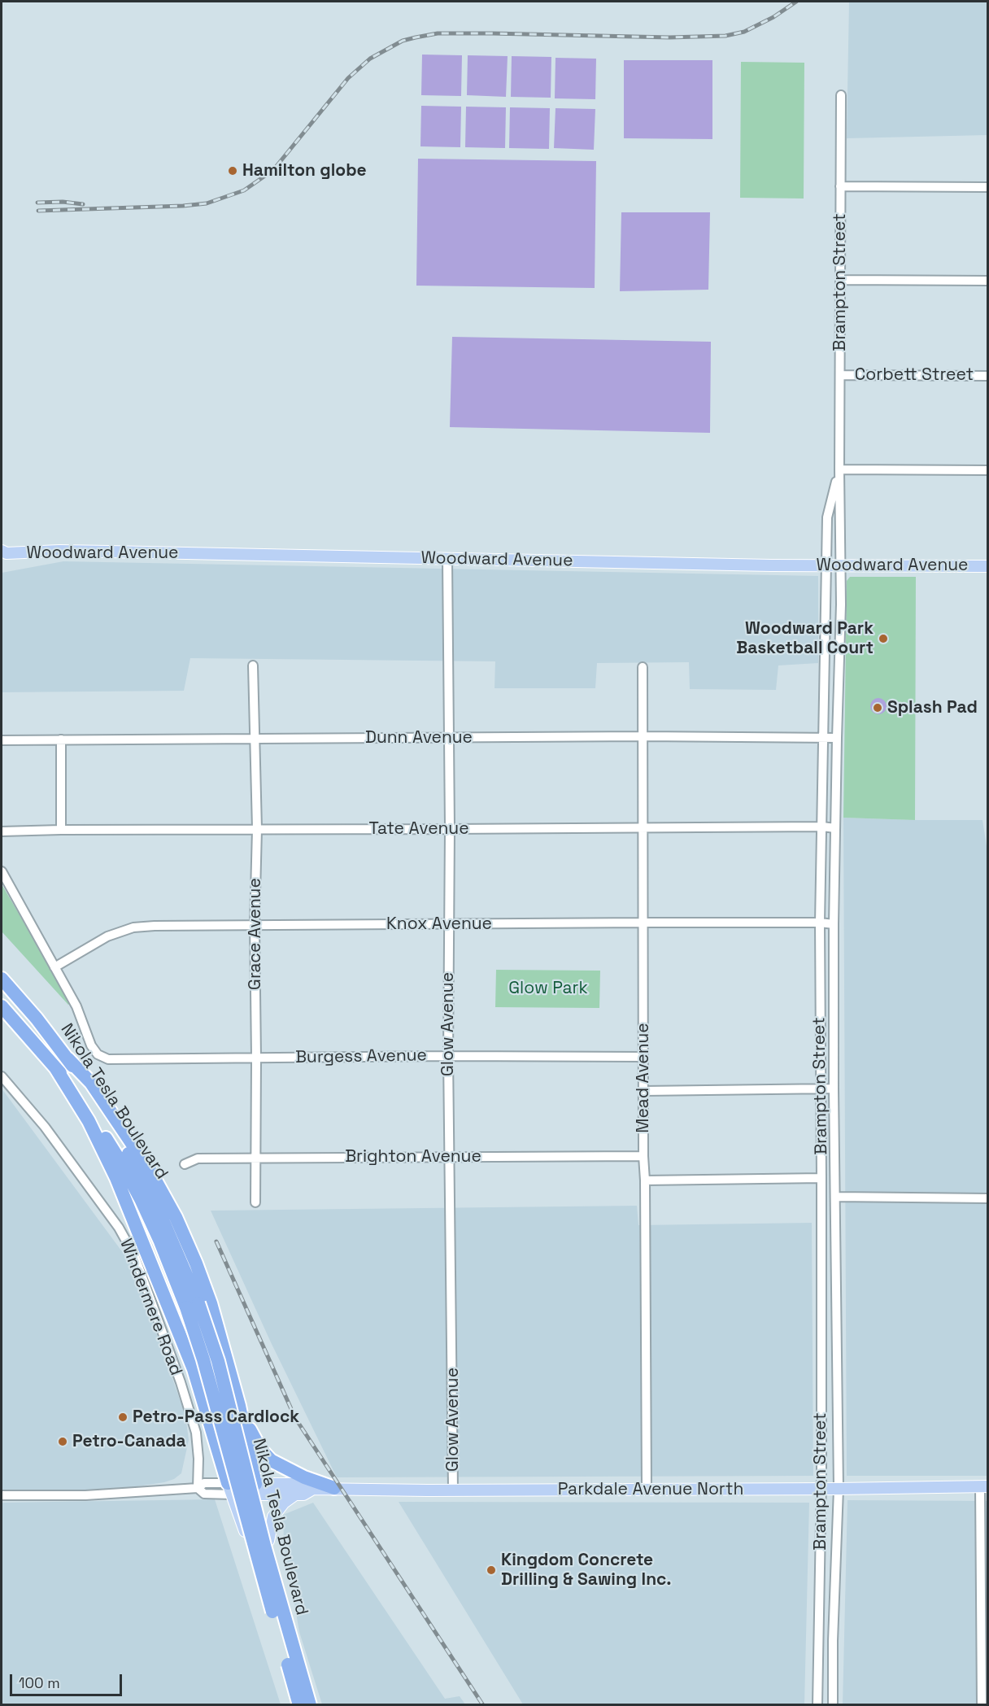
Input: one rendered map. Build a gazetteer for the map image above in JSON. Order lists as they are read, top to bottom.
{
  "streets": {
    "highway": ["Nikola Tesla Boulevard"],
    "main road": ["Woodward Avenue", "Parkdale Avenue North"],
    "street": [
      "Brampton Street",
      "Corbett Street",
      "Dunn Avenue",
      "Tate Avenue",
      "Knox Avenue",
      "Grace Avenue",
      "Glow Avenue",
      "Burgess Avenue",
      "Mead Avenue",
      "Brighton Avenue",
      "Windermere Road"
    ]
  },
  "crossings": [
    ["Brampton Street", "Corbett Street"],
    ["Brampton Street", "Woodward Avenue"],
    ["Brampton Street", "Dunn Avenue"],
    ["Brampton Street", "Tate Avenue"],
    ["Brampton Street", "Knox Avenue"],
    ["Brampton Street", "Parkdale Avenue North"],
    ["Woodward Avenue", "Glow Avenue"],
    ["Dunn Avenue", "Grace Avenue"],
    ["Dunn Avenue", "Glow Avenue"],
    ["Dunn Avenue", "Mead Avenue"],
    ["Tate Avenue", "Grace Avenue"],
    ["Tate Avenue", "Glow Avenue"],
    ["Tate Avenue", "Mead Avenue"],
    ["Knox Avenue", "Grace Avenue"],
    ["Knox Avenue", "Glow Avenue"],
    ["Knox Avenue", "Burgess Avenue"],
    ["Knox Avenue", "Mead Avenue"],
    ["Grace Avenue", "Burgess Avenue"],
    ["Grace Avenue", "Brighton Avenue"],
    ["Glow Avenue", "Burgess Avenue"],
    ["Glow Avenue", "Brighton Avenue"],
    ["Glow Avenue", "Parkdale Avenue North"],
    ["Burgess Avenue", "Mead Avenue"],
    ["Mead Avenue", "Brighton Avenue"],
    ["Mead Avenue", "Parkdale Avenue North"],
    ["Windermere Road", "Parkdale Avenue North"]
  ],
  "parks": ["Glow Park"],
  "places": [
    "Hamilton globe",
    "Woodward Park Basketball Court",
    "Splash Pad",
    "Petro-Pass Cardlock",
    "Petro-Canada",
    "Kingdom Concrete Drilling & Sawing Inc."
  ],
  "scale_bar": "100 m"
}
